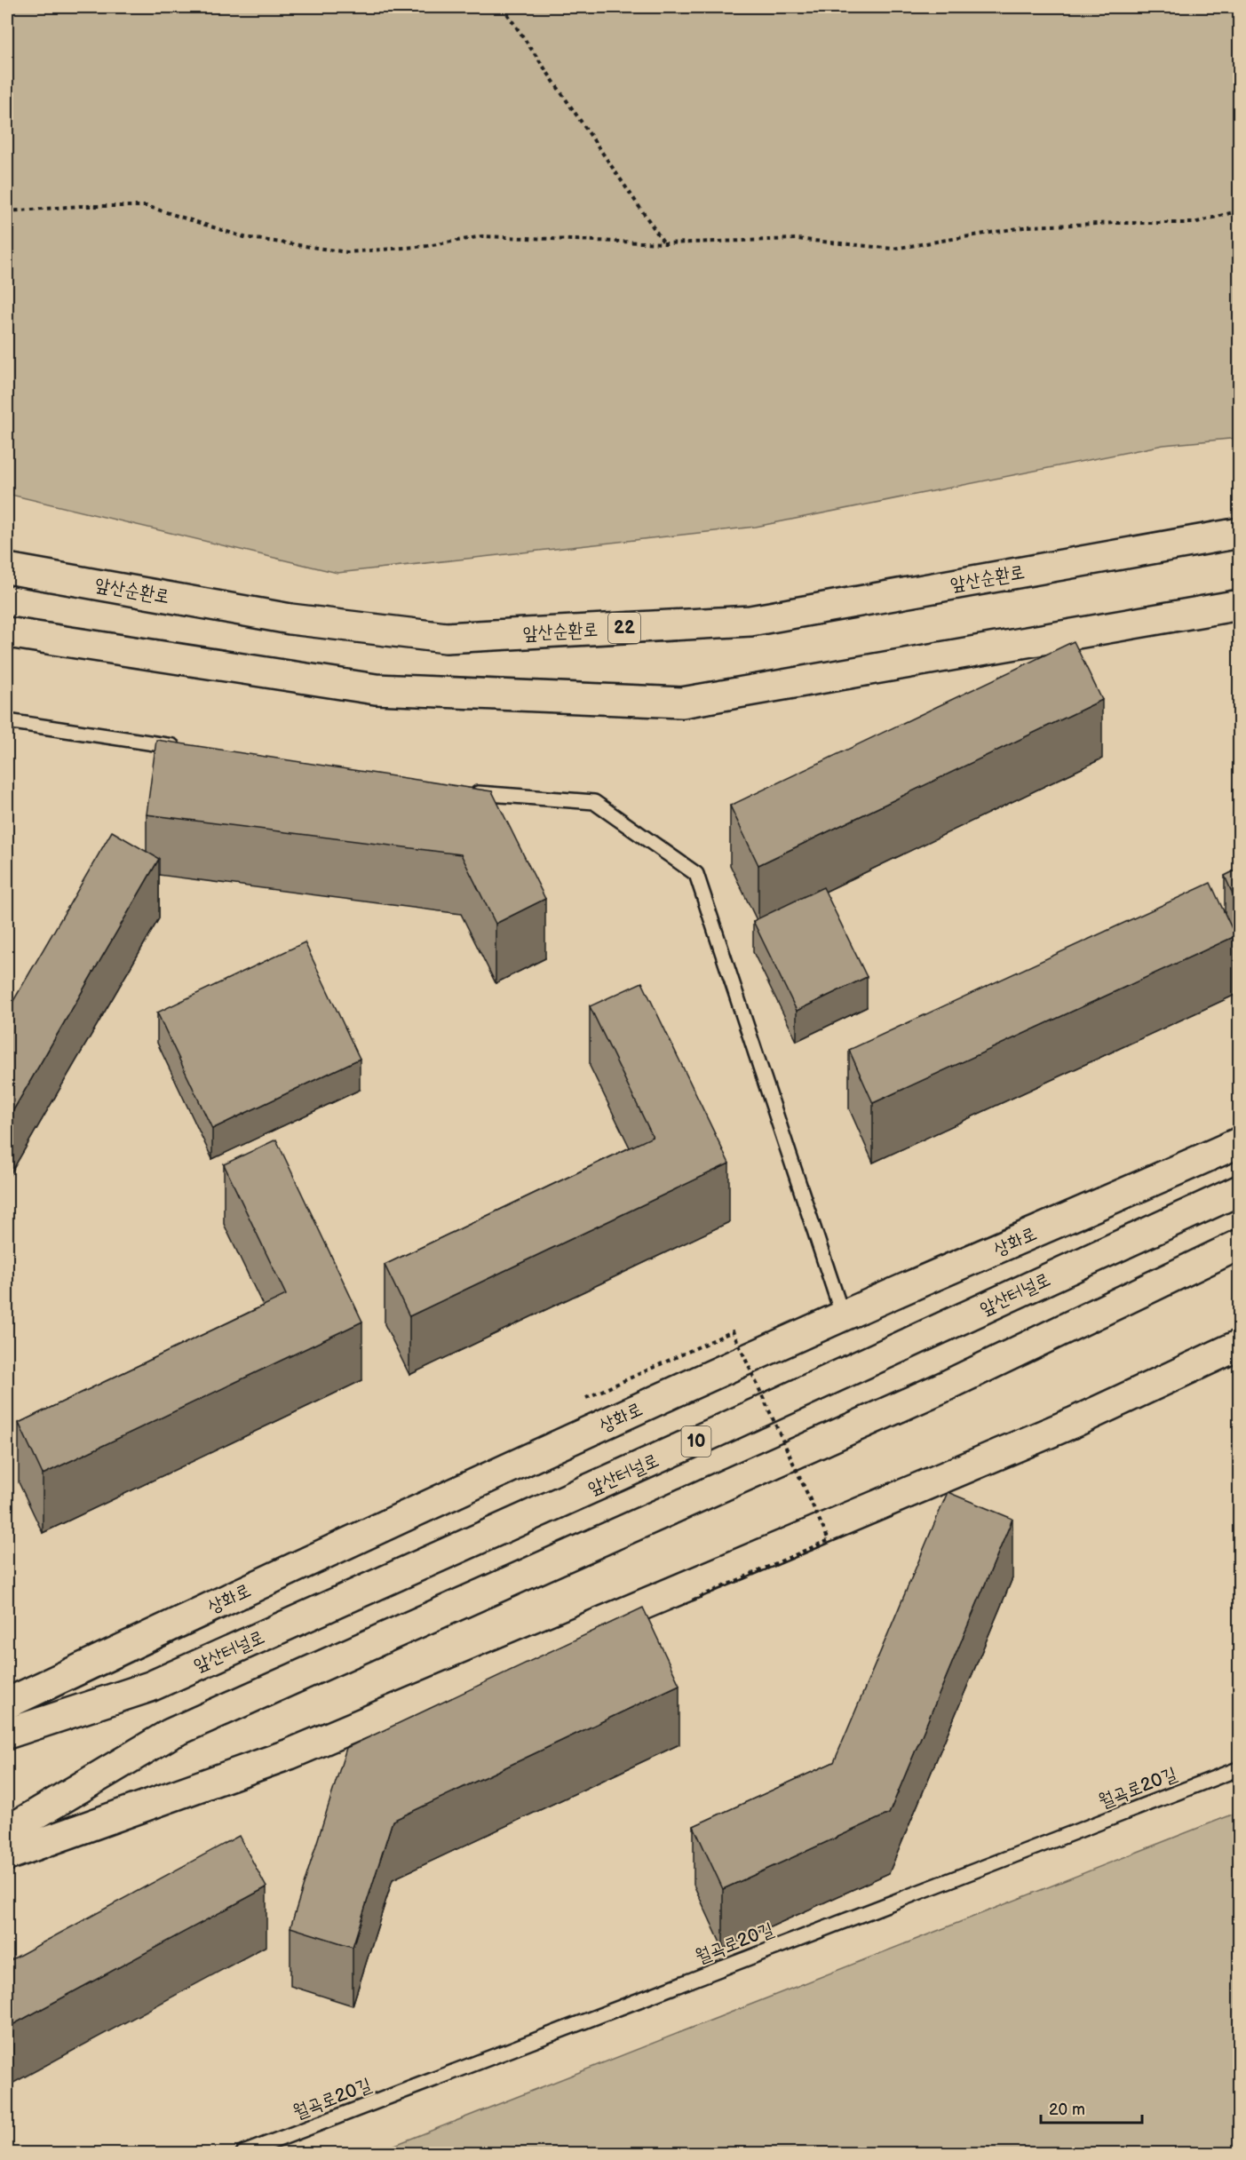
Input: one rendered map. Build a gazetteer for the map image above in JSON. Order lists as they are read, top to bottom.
{
  "streets": {
    "main road": [
      "앞산순환로",
      "22",
      "상화로",
      "앞산터널로",
      "10"
    ],
    "lane": ["월곡로20길"]
  },
  "scale_bar": "20 m"
}
